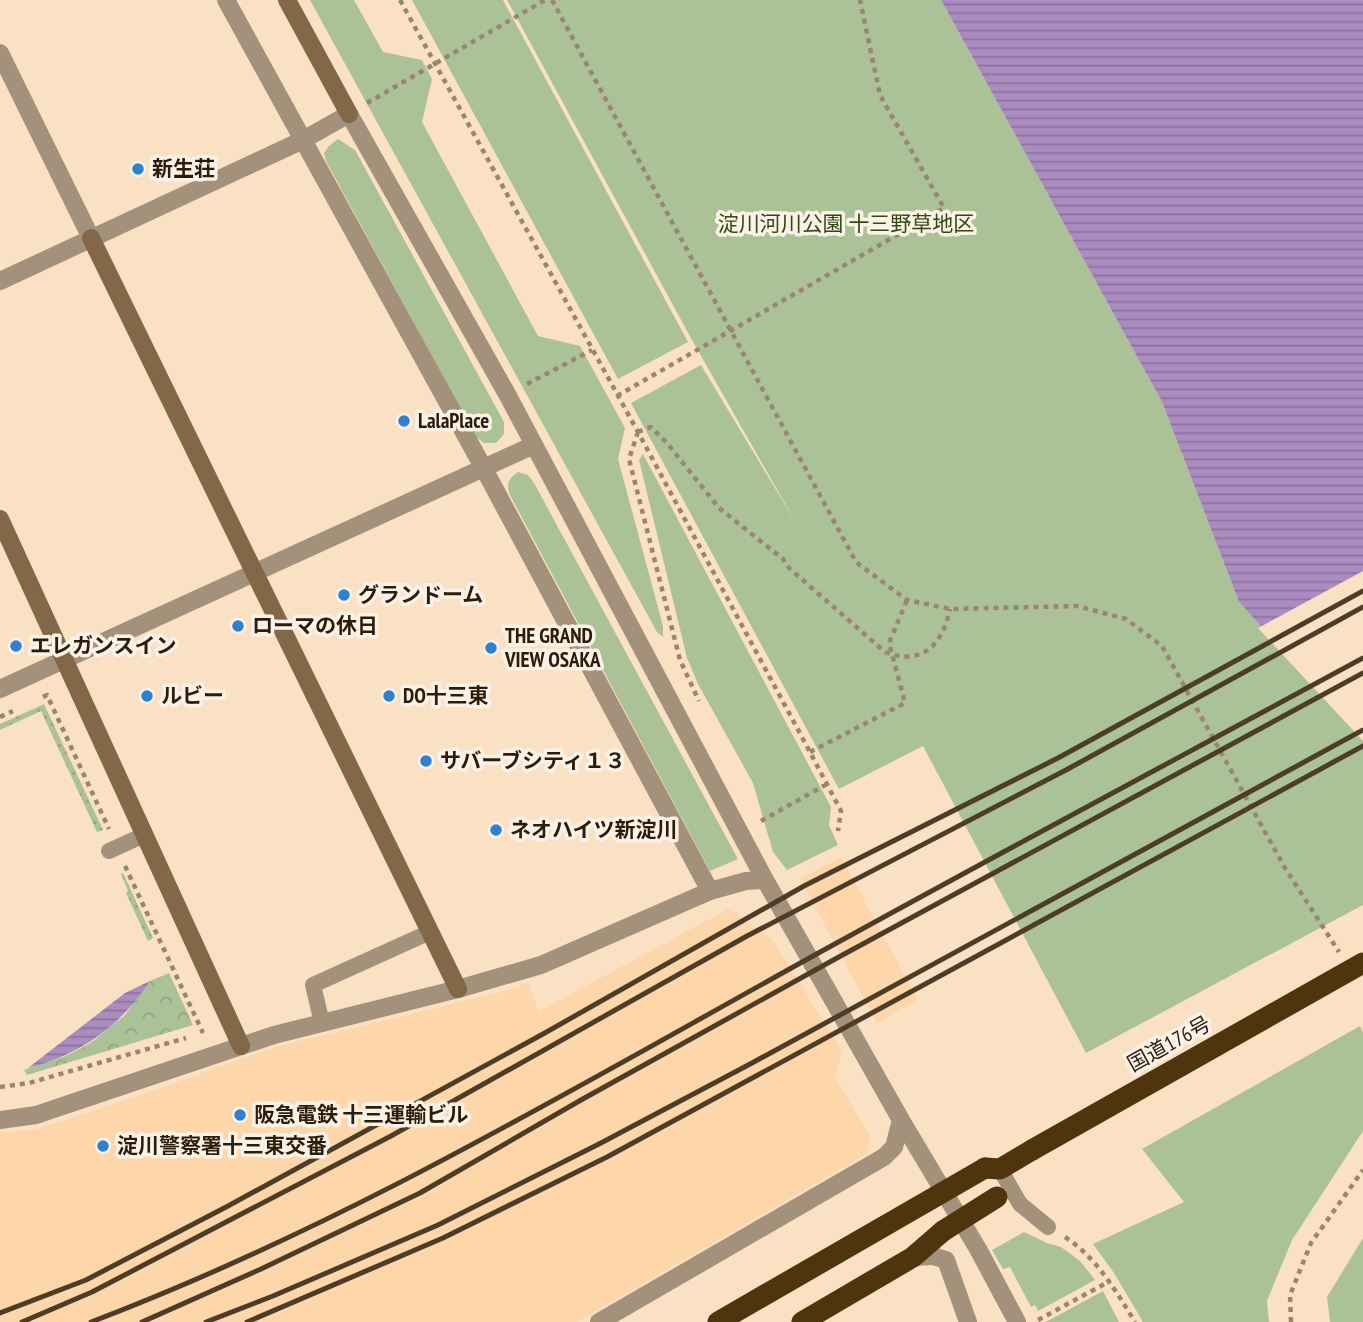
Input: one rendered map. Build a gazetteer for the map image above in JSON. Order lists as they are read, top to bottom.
{
  "streets": {
    "highway": ["国道176号"]
  },
  "parks": ["淀川河川公園 十三野草地区"],
  "places": [
    "新生荘",
    "LalaPlace",
    "グランドーム",
    "ローマの休日",
    "エレガンスイン",
    "THE GRAND VIEW OSAKA",
    "ルビー",
    "DO十三東",
    "サバーブシティ１３",
    "ネオハイツ新淀川",
    "阪急電鉄 十三運輸ビル",
    "淀川警察署十三東交番"
  ]
}
